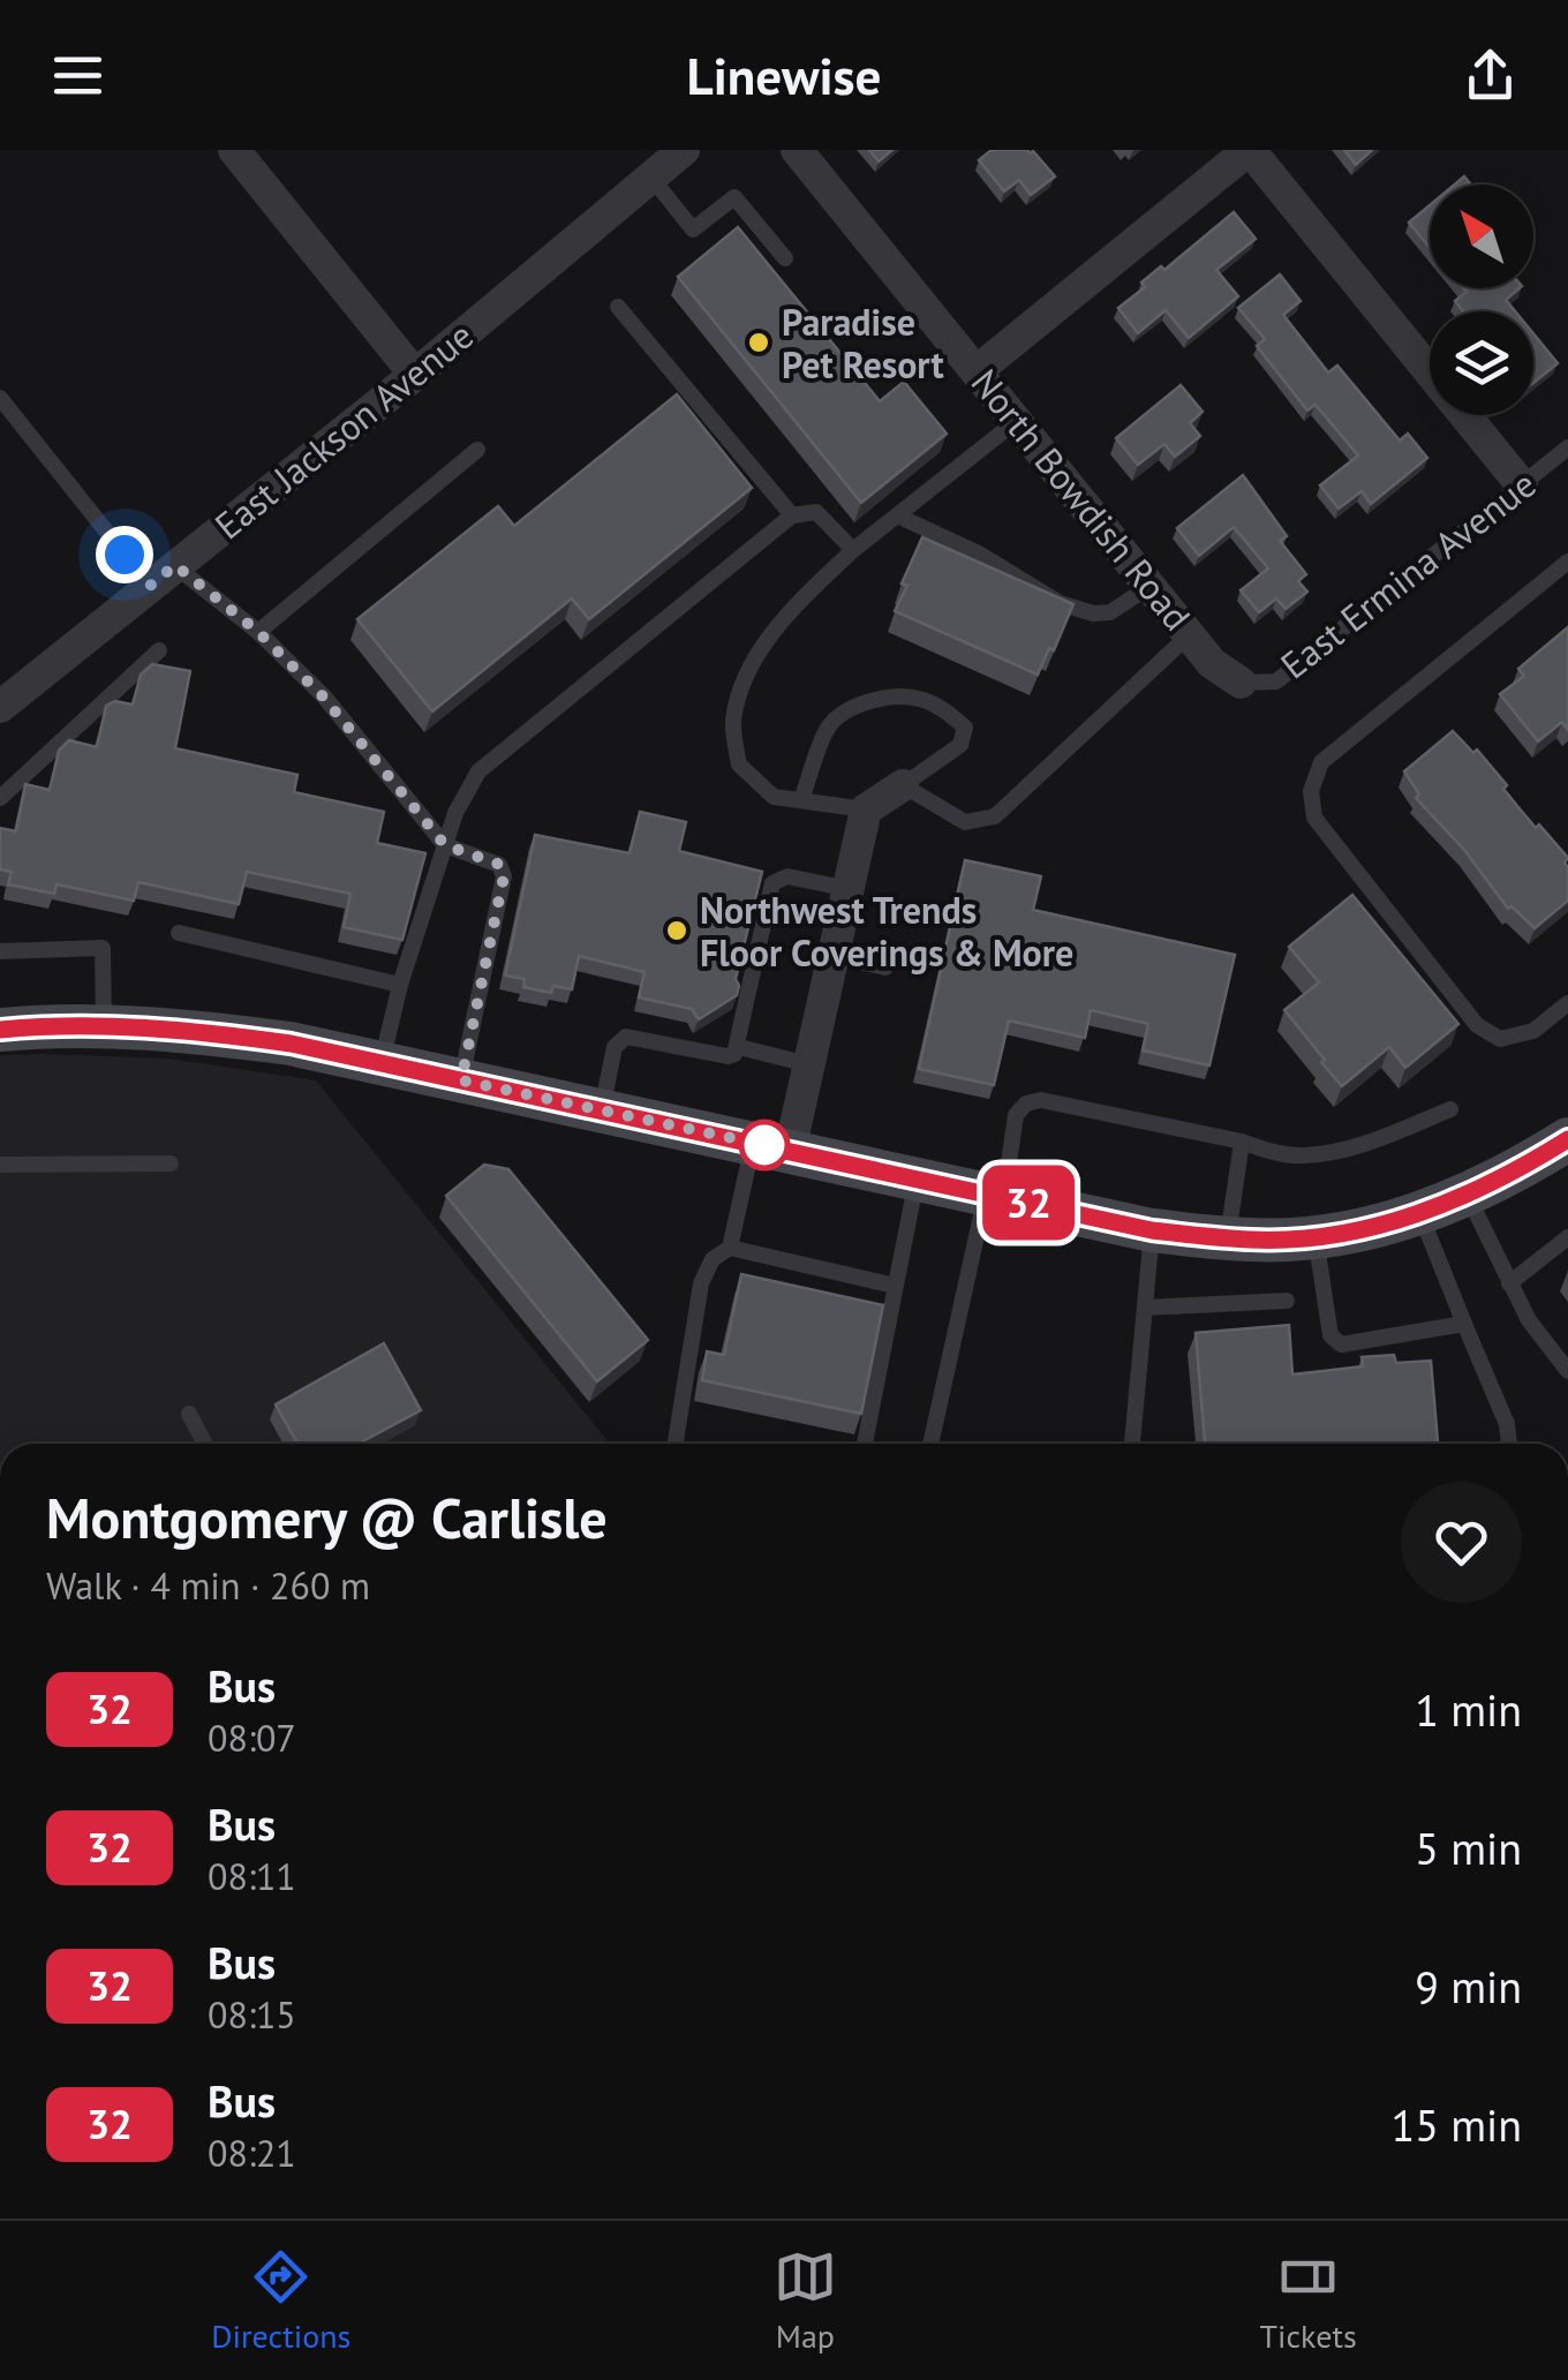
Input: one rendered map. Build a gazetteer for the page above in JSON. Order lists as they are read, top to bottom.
{
  "streets": {
    "street": ["East Jackson Avenue", "North Bowdish Road"],
    "lane": ["East Ermina Avenue"]
  },
  "crossings": [
    ["North Bowdish Road", "East Ermina Avenue"]
  ],
  "places": ["Paradise Pet Resort", "Northwest Trends Floor Coverings & More"],
  "lines": ["bus line 32"],
  "north": "top left",
  "page": {
    "header": "Linewise",
    "on_map": "32",
    "heading": ["Montgomery @ Carlisle", "Walk · 4 min · 260 m"],
    "list": [
      {
        "mark": "32",
        "name": "Bus",
        "note": "08:07",
        "value": "1 min"
      },
      {
        "mark": "32",
        "name": "Bus",
        "note": "08:11",
        "value": "5 min"
      },
      {
        "mark": "32",
        "name": "Bus",
        "note": "08:15",
        "value": "9 min"
      },
      {
        "mark": "32",
        "name": "Bus",
        "note": "08:21",
        "value": "15 min"
      }
    ],
    "tabs": ["Directions", "Map", "Tickets"]
  }
}
